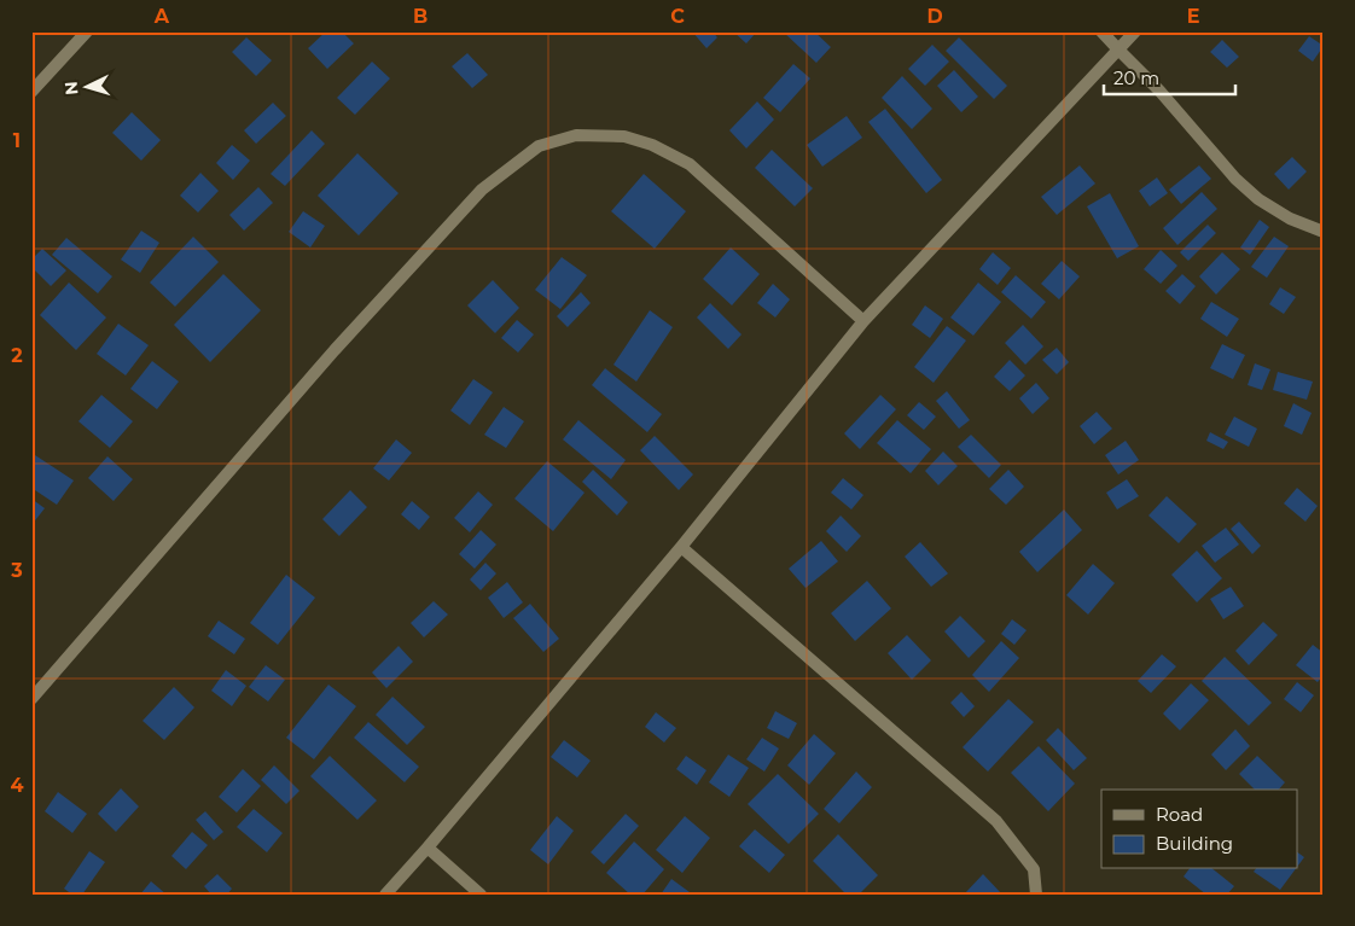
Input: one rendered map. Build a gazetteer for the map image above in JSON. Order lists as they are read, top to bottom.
{
  "legend": ["Road", "Building"],
  "scale_bar": "20 m",
  "north": "left",
  "grid": {
    "columns": [
      "A",
      "B",
      "C",
      "D",
      "E"
    ],
    "rows": [
      "1",
      "2",
      "3",
      "4"
    ]
  }
}
